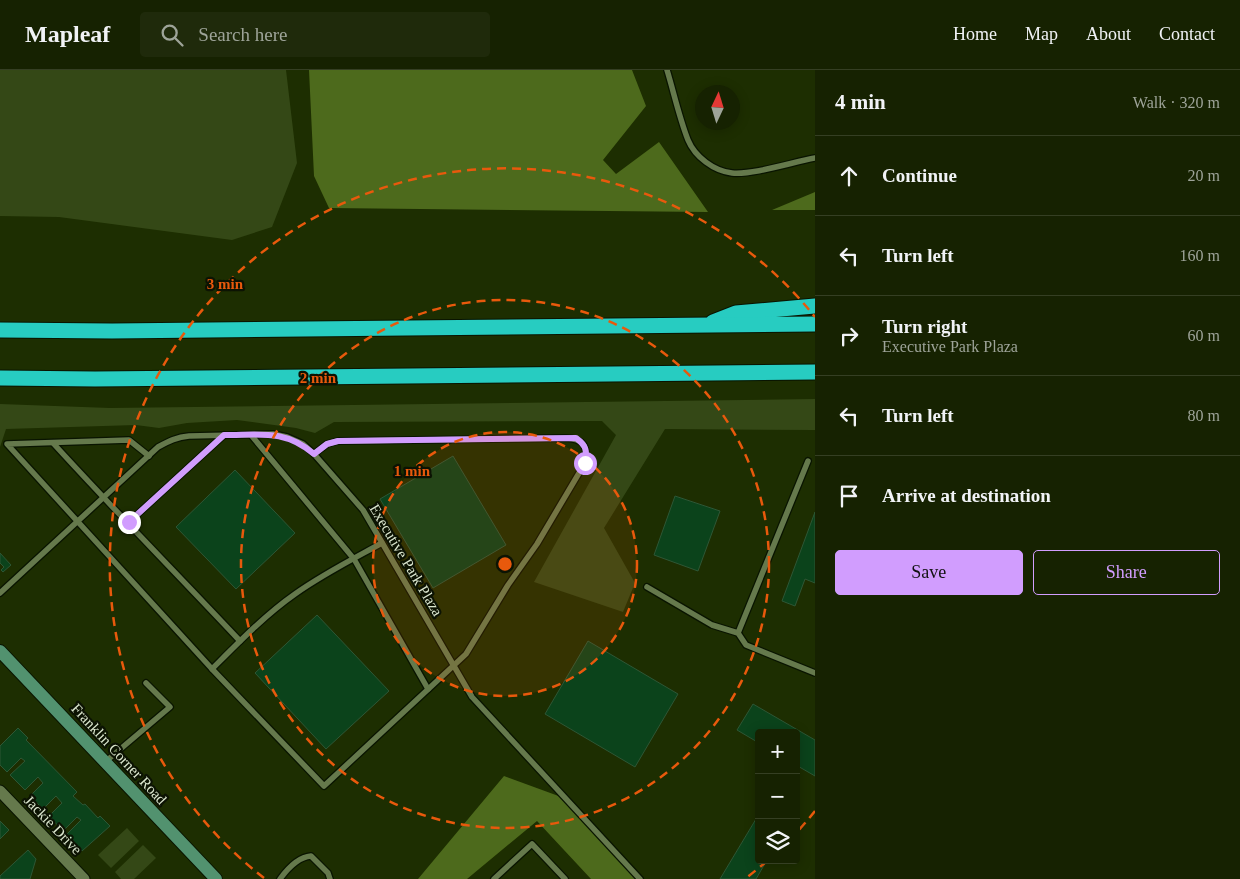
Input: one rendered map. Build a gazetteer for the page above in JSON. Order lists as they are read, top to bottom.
{
  "streets": {
    "main road": ["Franklin Corner Road"],
    "street": ["Jackie Drive"],
    "lane": ["Executive Park Plaza"]
  },
  "north": "top",
  "page": {
    "header": "Mapleaf",
    "search": "Search here",
    "nav": [
      "Home",
      "Map",
      "About",
      "Contact"
    ],
    "heading": ["4 min", "Walk · 320 m"],
    "list": [
      ["Continue", "20 m"],
      ["Turn left", "160 m"],
      ["Turn right", "Executive Park Plaza", "60 m"],
      ["Turn left", "80 m"],
      "Arrive at destination"
    ],
    "buttons": ["Save", "Share"],
    "map_buttons": ["+", "−"]
  },
  "rings": ["3 min", "2 min", "1 min"]
}
